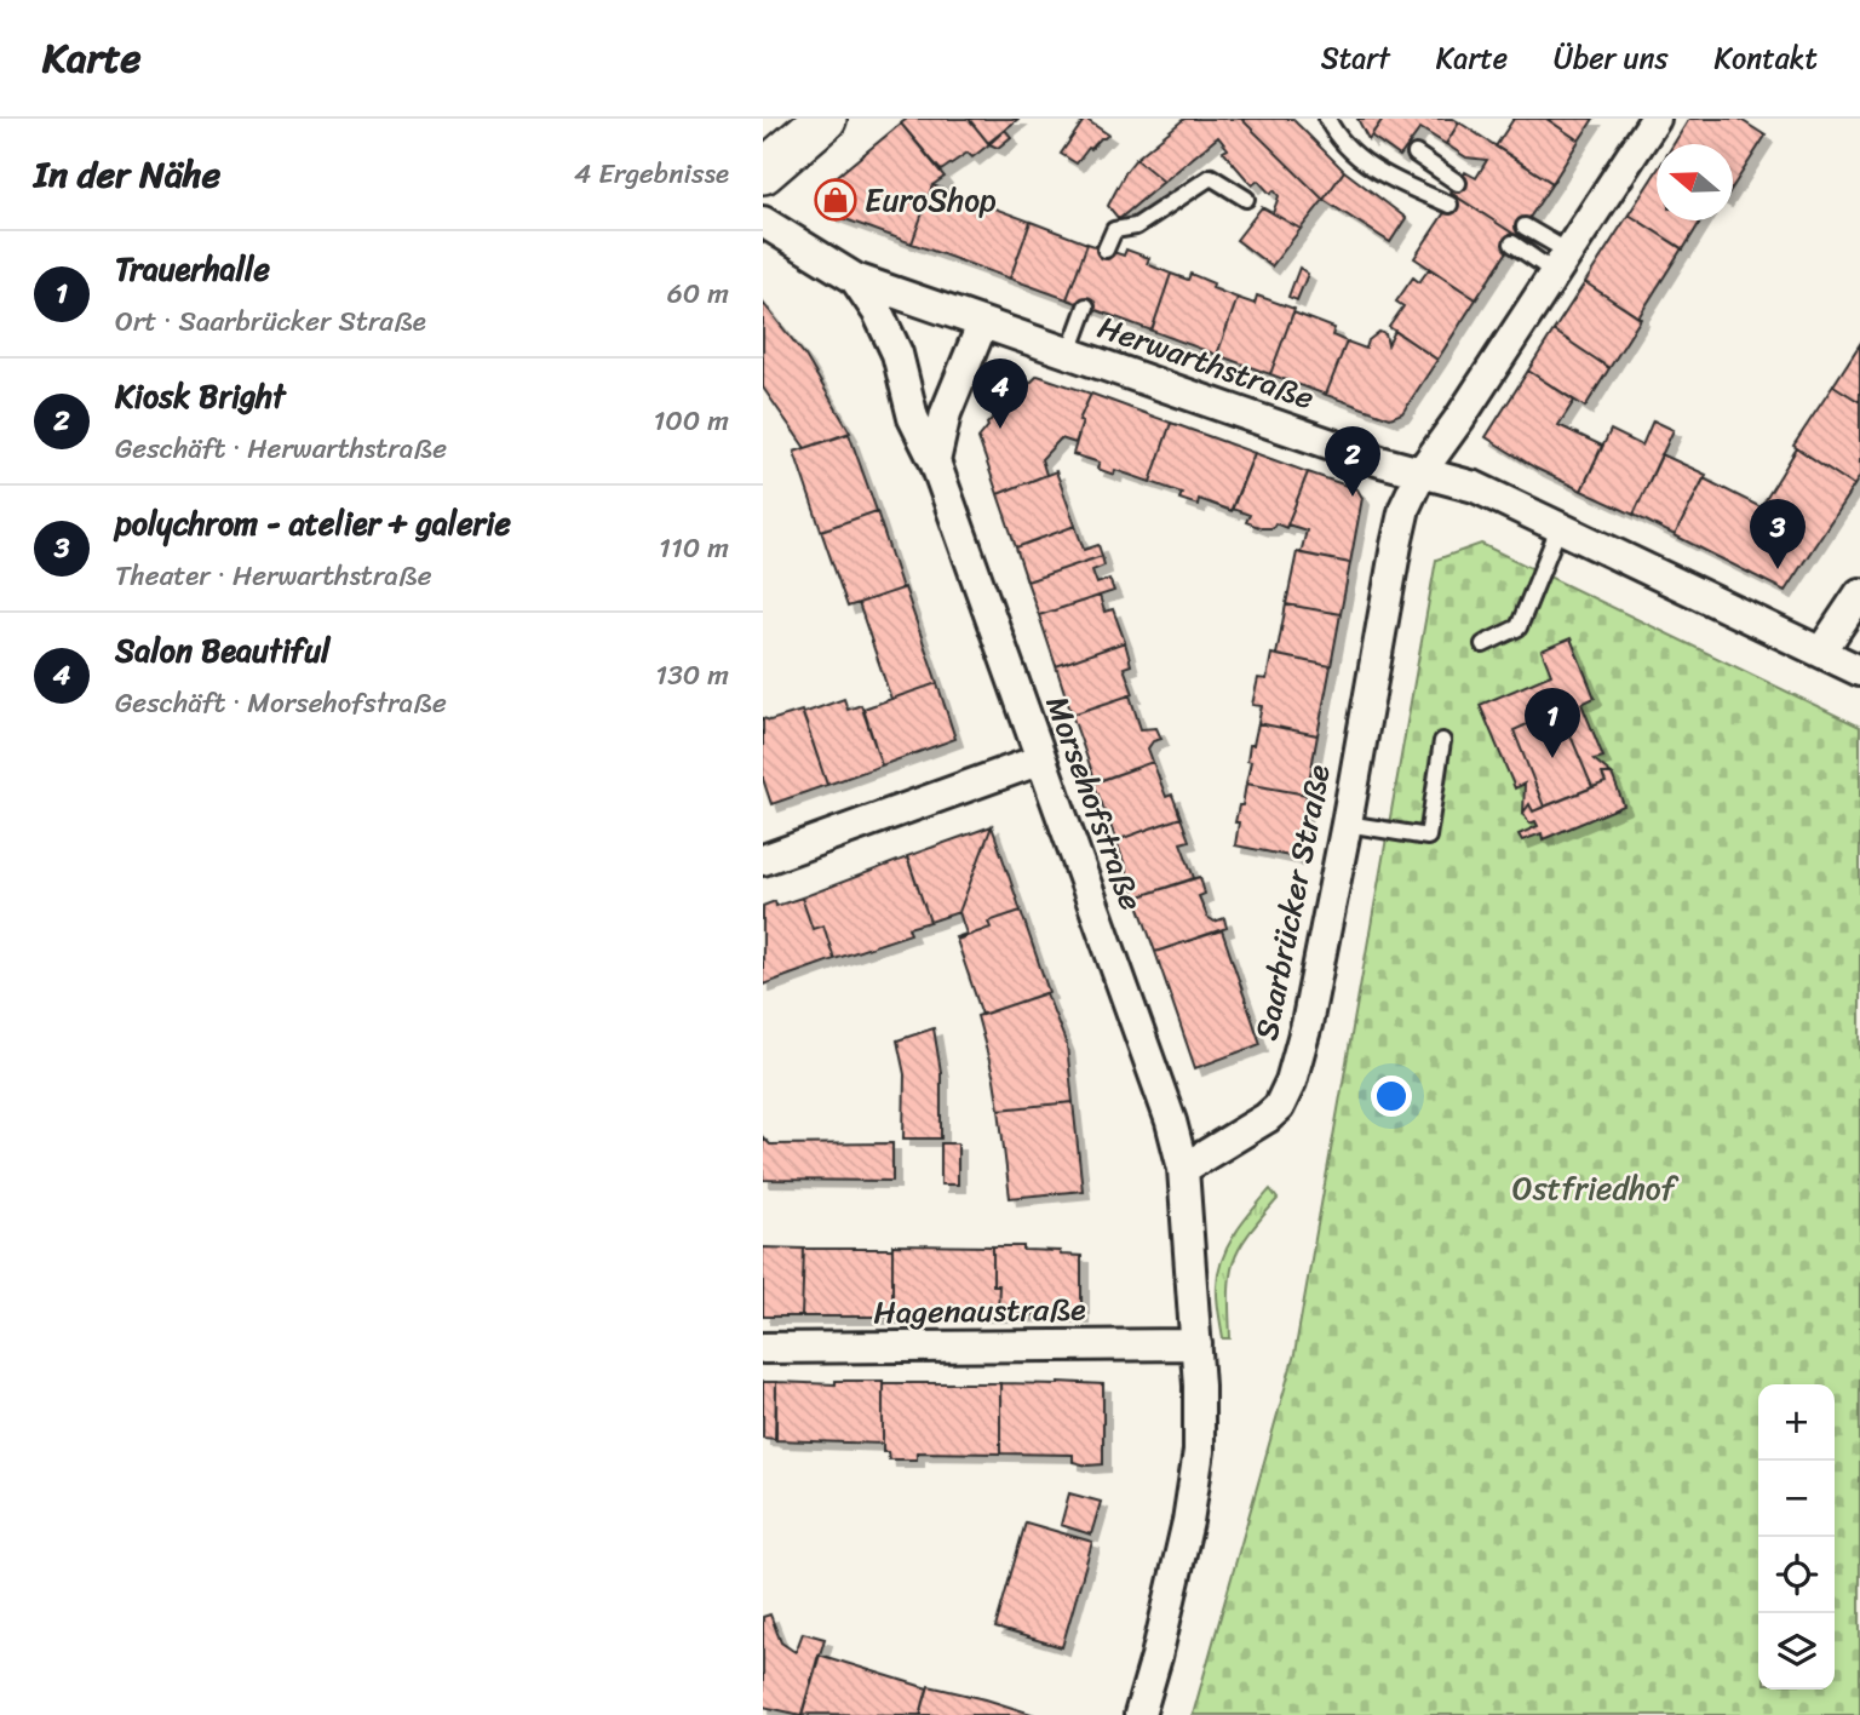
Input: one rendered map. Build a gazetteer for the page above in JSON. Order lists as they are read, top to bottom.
{
  "streets": {
    "street": [
      "Herwarthstraße",
      "Morsehofstraße",
      "Saarbrücker Straße",
      "Hagenaustraße"
    ]
  },
  "crossings": [
    ["Herwarthstraße", "Morsehofstraße"],
    ["Herwarthstraße", "Saarbrücker Straße"],
    ["Morsehofstraße", "Saarbrücker Straße"]
  ],
  "parks": ["Ostfriedhof"],
  "places": {
    "shop": ["EuroShop"]
  },
  "north": "left",
  "page": {
    "header": "Karte",
    "nav": [
      "Start",
      "Karte",
      "Über uns",
      "Kontakt"
    ],
    "heading": ["In der Nähe", "4 Ergebnisse"],
    "list": [
      {
        "mark": "1",
        "name": "Trauerhalle",
        "note": "Ort · Saarbrücker Straße",
        "value": "60 m"
      },
      {
        "mark": "2",
        "name": "Kiosk Bright",
        "note": "Geschäft · Herwarthstraße",
        "value": "100 m"
      },
      {
        "mark": "3",
        "name": "polychrom - atelier + galerie",
        "note": "Theater · Herwarthstraße",
        "value": "110 m"
      },
      {
        "mark": "4",
        "name": "Salon Beautiful",
        "note": "Geschäft · Morsehofstraße",
        "value": "130 m"
      }
    ],
    "pins": [
      "4",
      "2",
      "3",
      "1"
    ],
    "map_buttons": ["+", "−"]
  }
}
